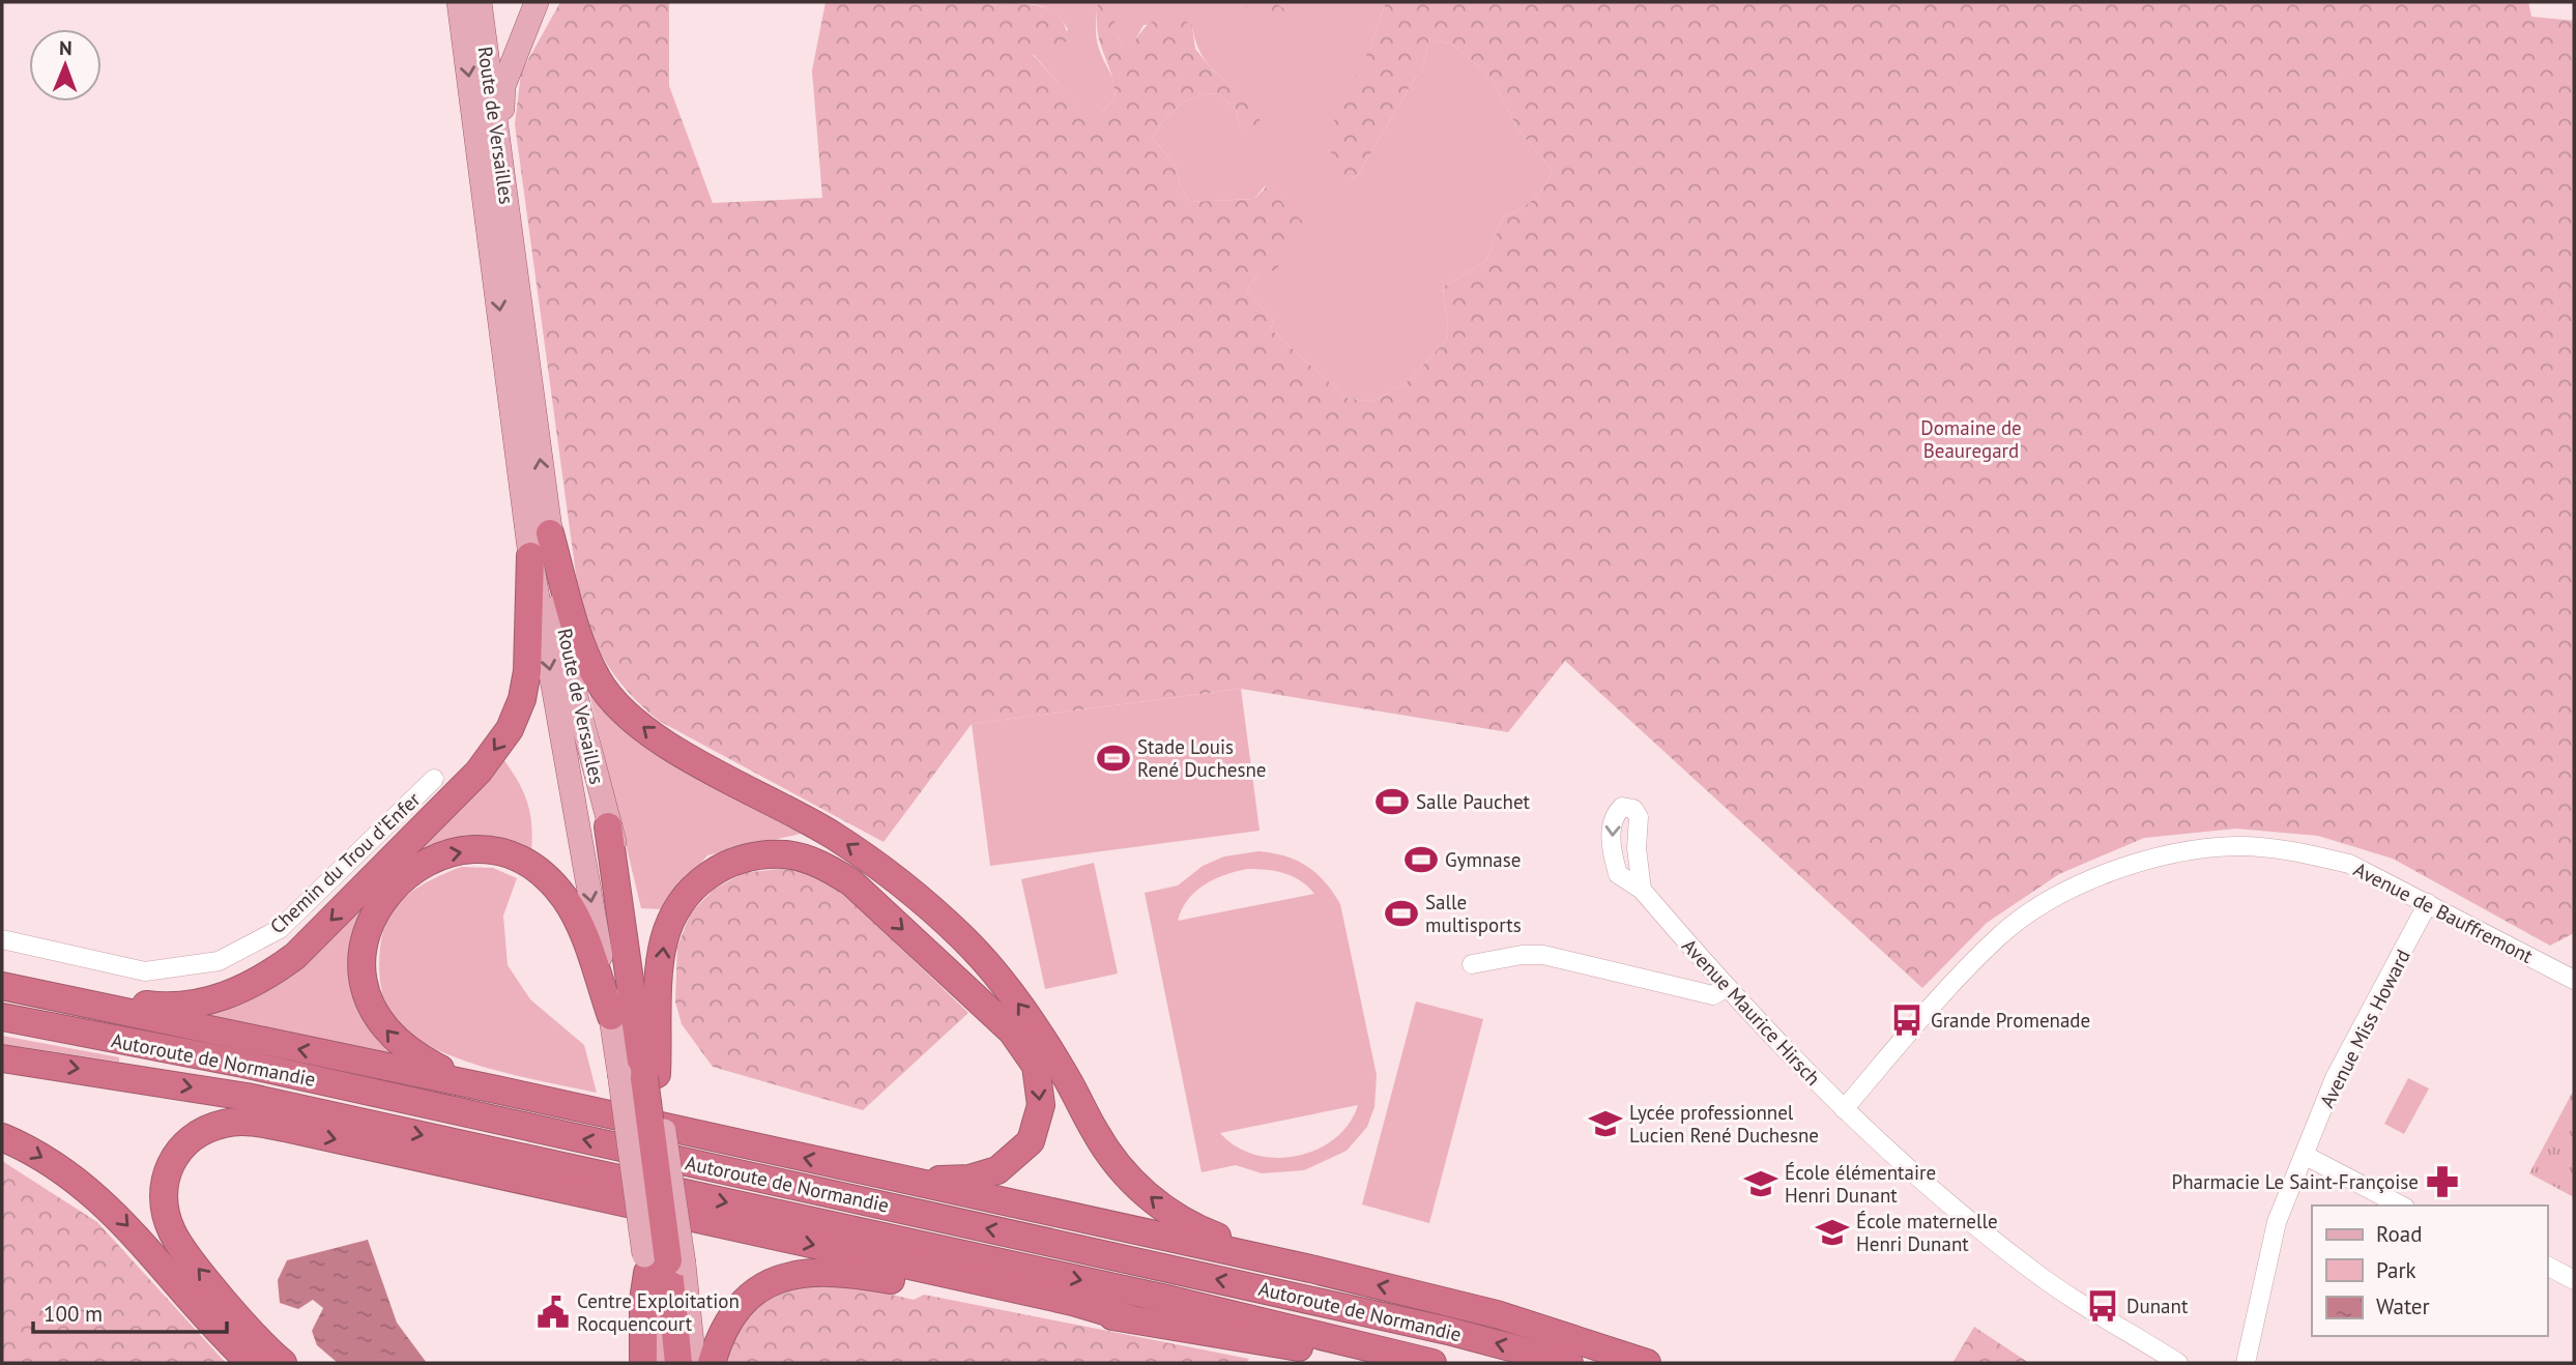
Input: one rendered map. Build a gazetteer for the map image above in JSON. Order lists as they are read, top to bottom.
{
  "streets": {
    "highway": ["Autoroute de Normandie"],
    "main road": ["Route de Versailles"],
    "street": [
      "Chemin du Trou d'Enfer",
      "Avenue de Bauffremont",
      "Avenue Maurice Hirsch",
      "Avenue Miss Howard"
    ]
  },
  "crossings": [
    ["Avenue de Bauffremont", "Avenue Maurice Hirsch"],
    ["Avenue de Bauffremont", "Avenue Miss Howard"]
  ],
  "parks": ["Domaine de Beauregard"],
  "places": {
    "sports": [
      "Stade Louis René Duchesne",
      "Salle Pauchet",
      "Gymnase",
      "Salle multisports"
    ],
    "bus stop": ["Grande Promenade", "Dunant"],
    "school or university": ["Lycée professionnel Lucien René Duchesne", "École élémentaire Henri Dunant", "École maternelle Henri Dunant"],
    "pharmacy": ["Pharmacie Le Saint-Françoise"],
    "public building": ["Centre Exploitation Rocquencourt"]
  },
  "legend": ["Road", "Park", "Water"],
  "scale_bar": "100 m",
  "north": "top"
}
